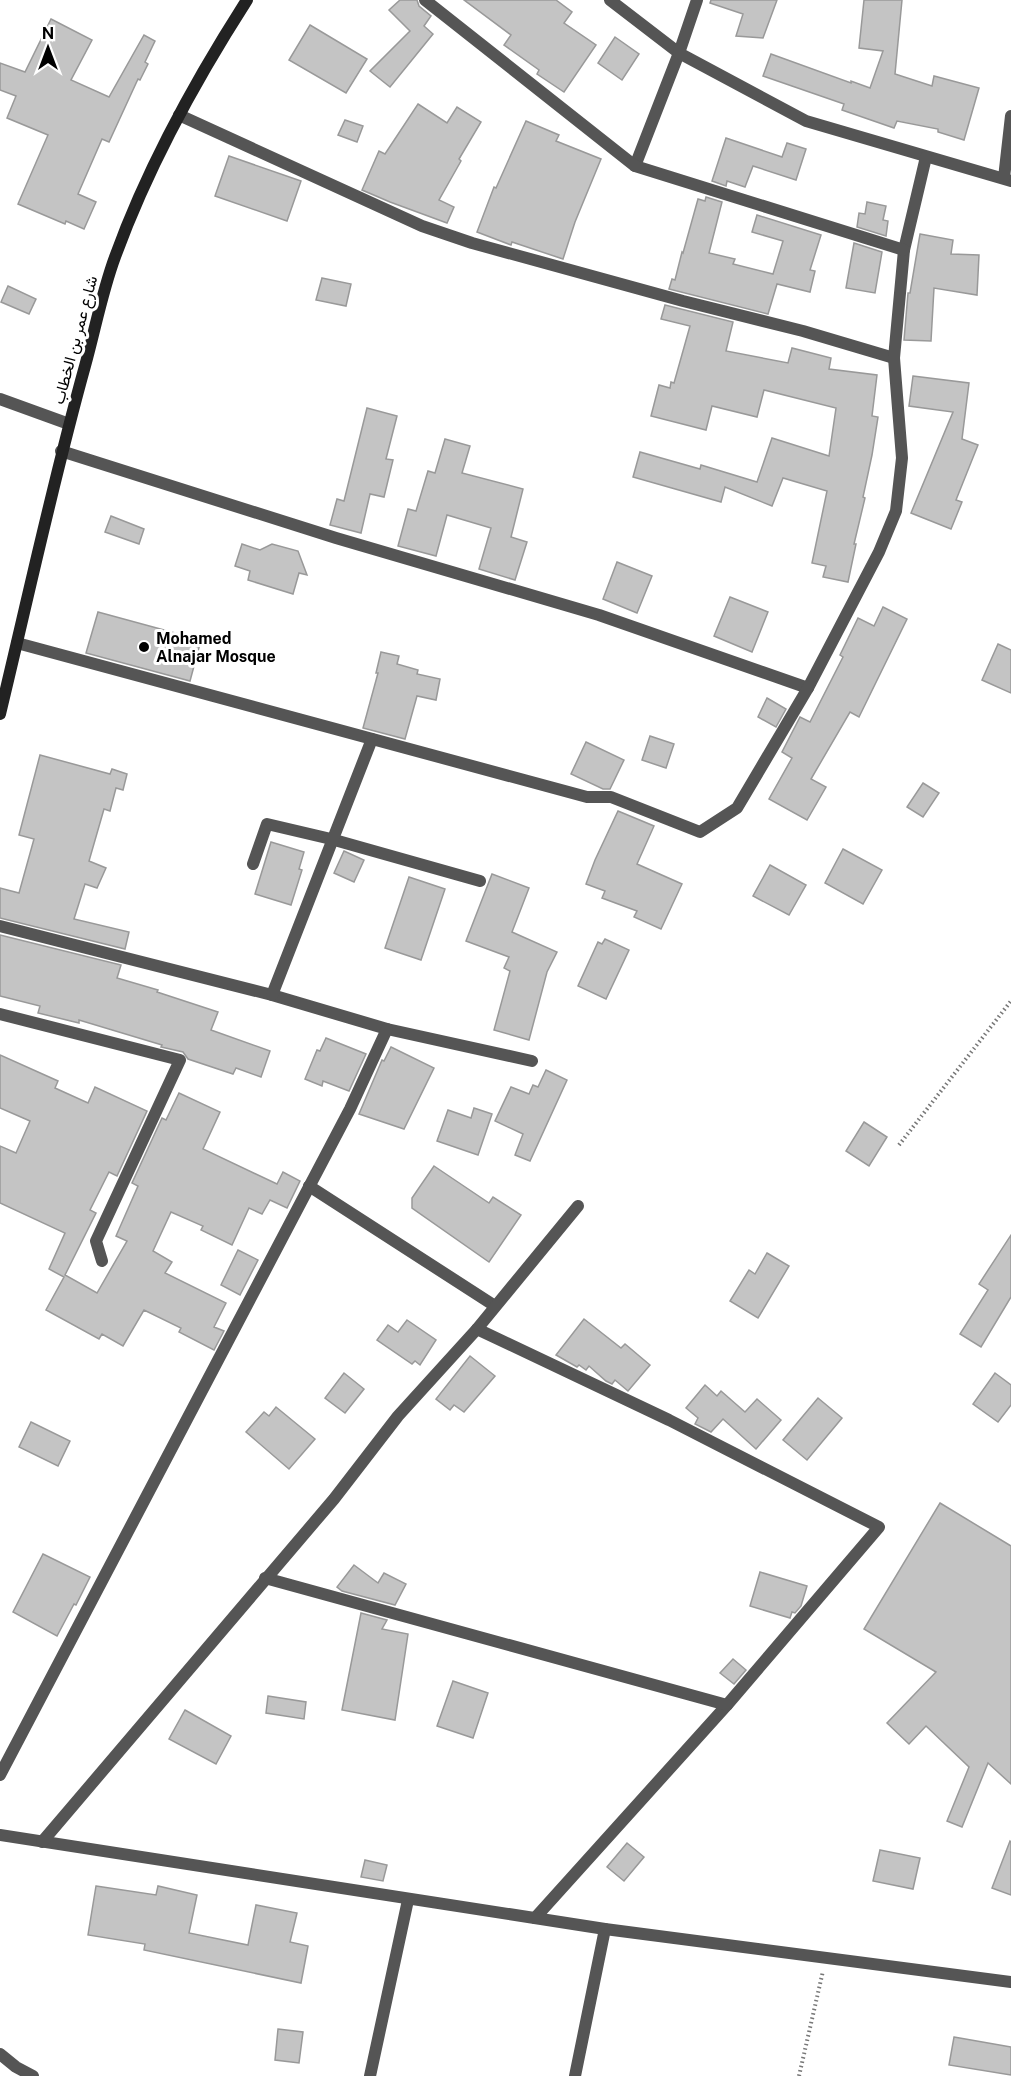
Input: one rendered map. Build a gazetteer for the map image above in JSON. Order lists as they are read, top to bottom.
{
  "streets": {
    "main road": ["شارع عمر بن الخطاب"]
  },
  "places": ["Mohamed Alnajar Mosque"],
  "north": "top"
}
